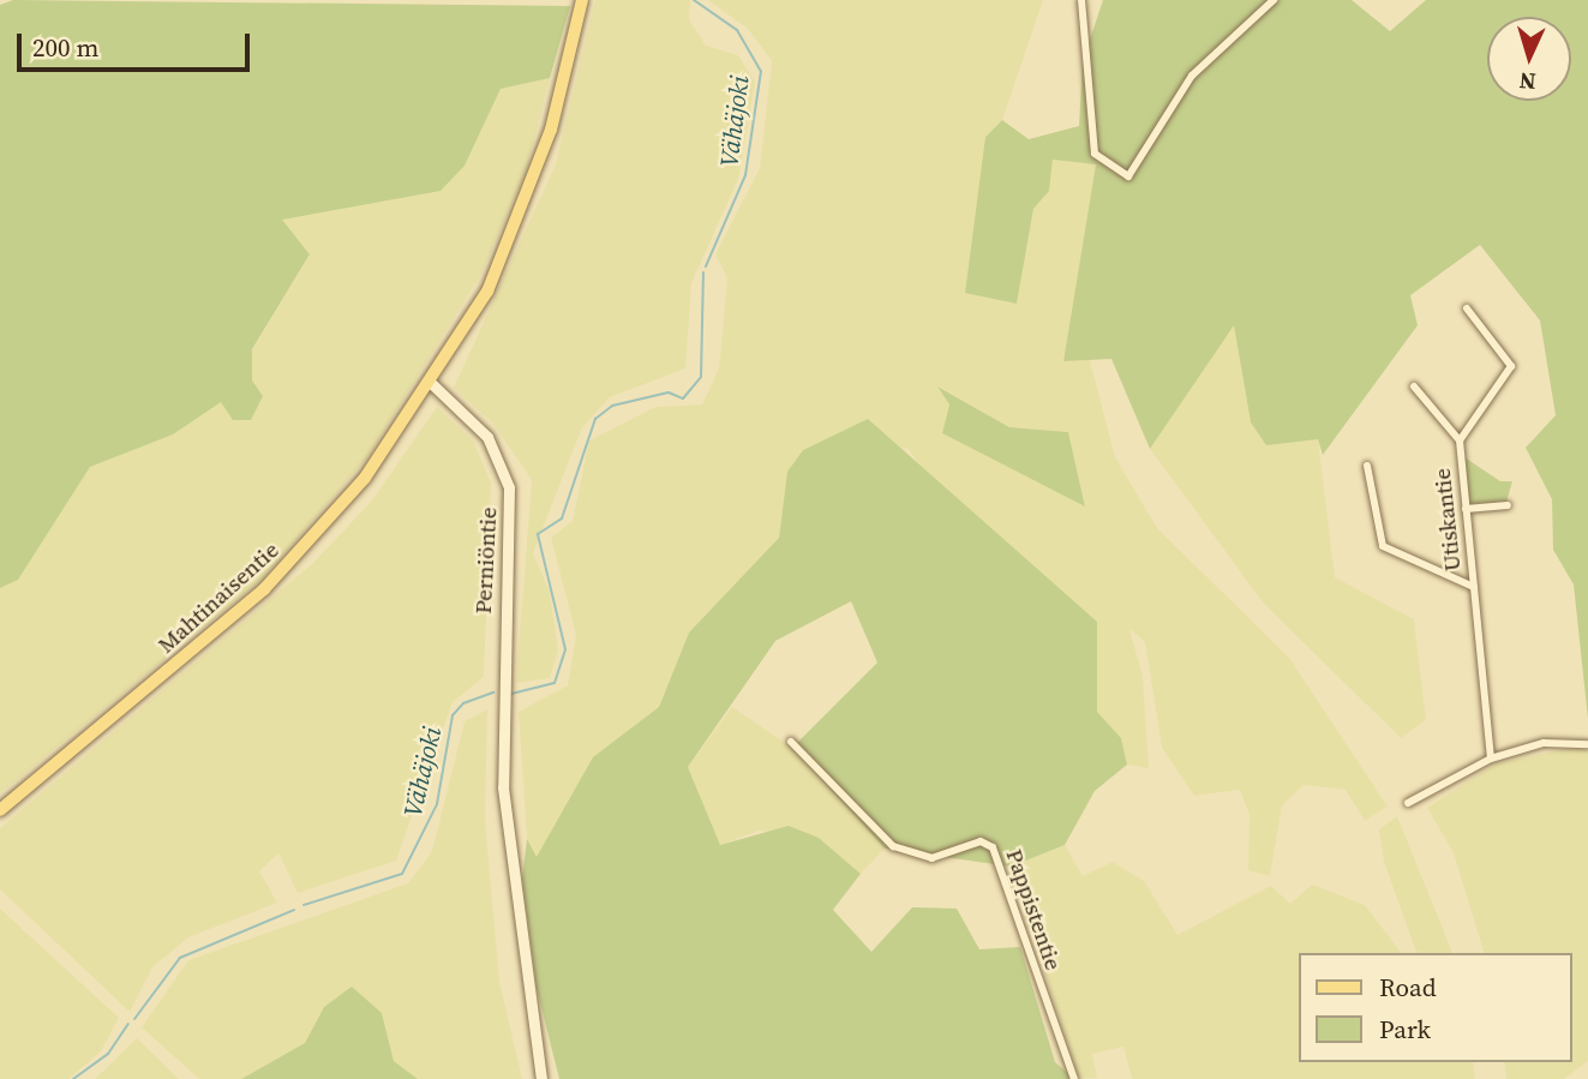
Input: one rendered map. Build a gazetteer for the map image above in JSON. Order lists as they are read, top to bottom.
{
  "streets": {
    "main road": ["Perniöntie", "Mahtinaisentie"],
    "street": ["Utiskantie", "Pappistentie"]
  },
  "crossings": [
    ["Perniöntie", "Mahtinaisentie"]
  ],
  "water": ["Vähäjoki"],
  "legend": ["Road", "Park"],
  "scale_bar": "200 m",
  "north": "bottom"
}
